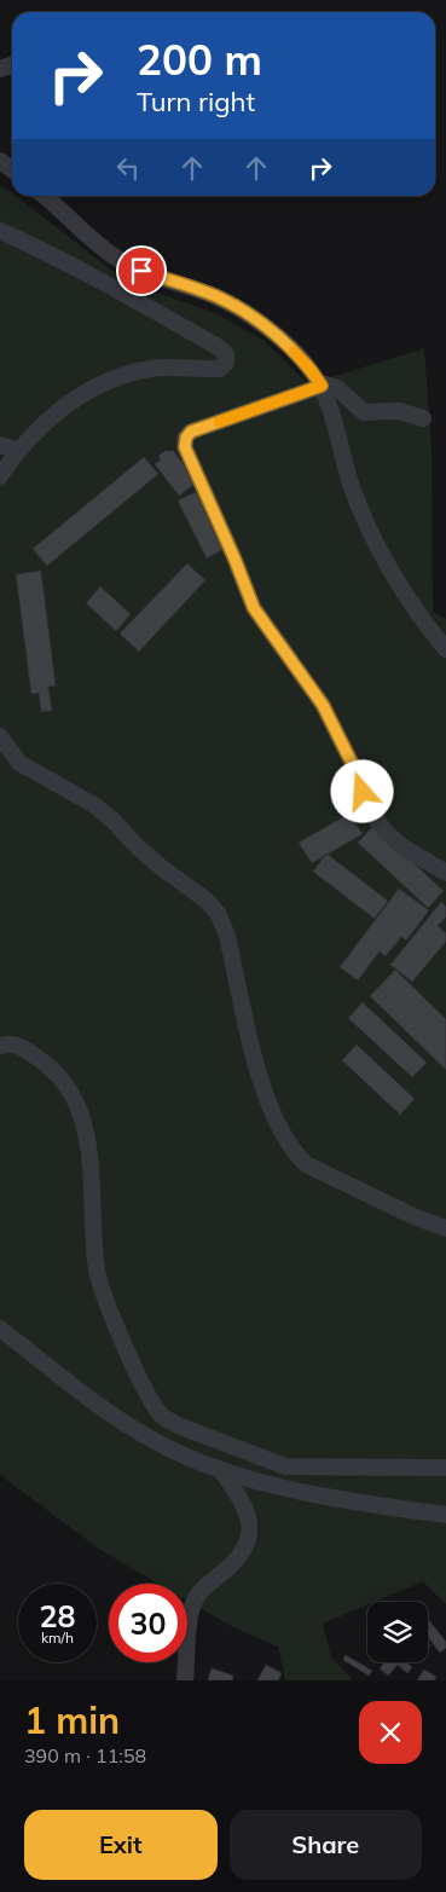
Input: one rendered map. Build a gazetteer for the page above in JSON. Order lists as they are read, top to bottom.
{
  "page": {
    "turn": ["200 m", "Turn right"],
    "speed": "28 km/h",
    "limit": "30",
    "heading": ["1 min", "390 m · 11:58"],
    "buttons": ["Exit", "Share"]
  }
}
